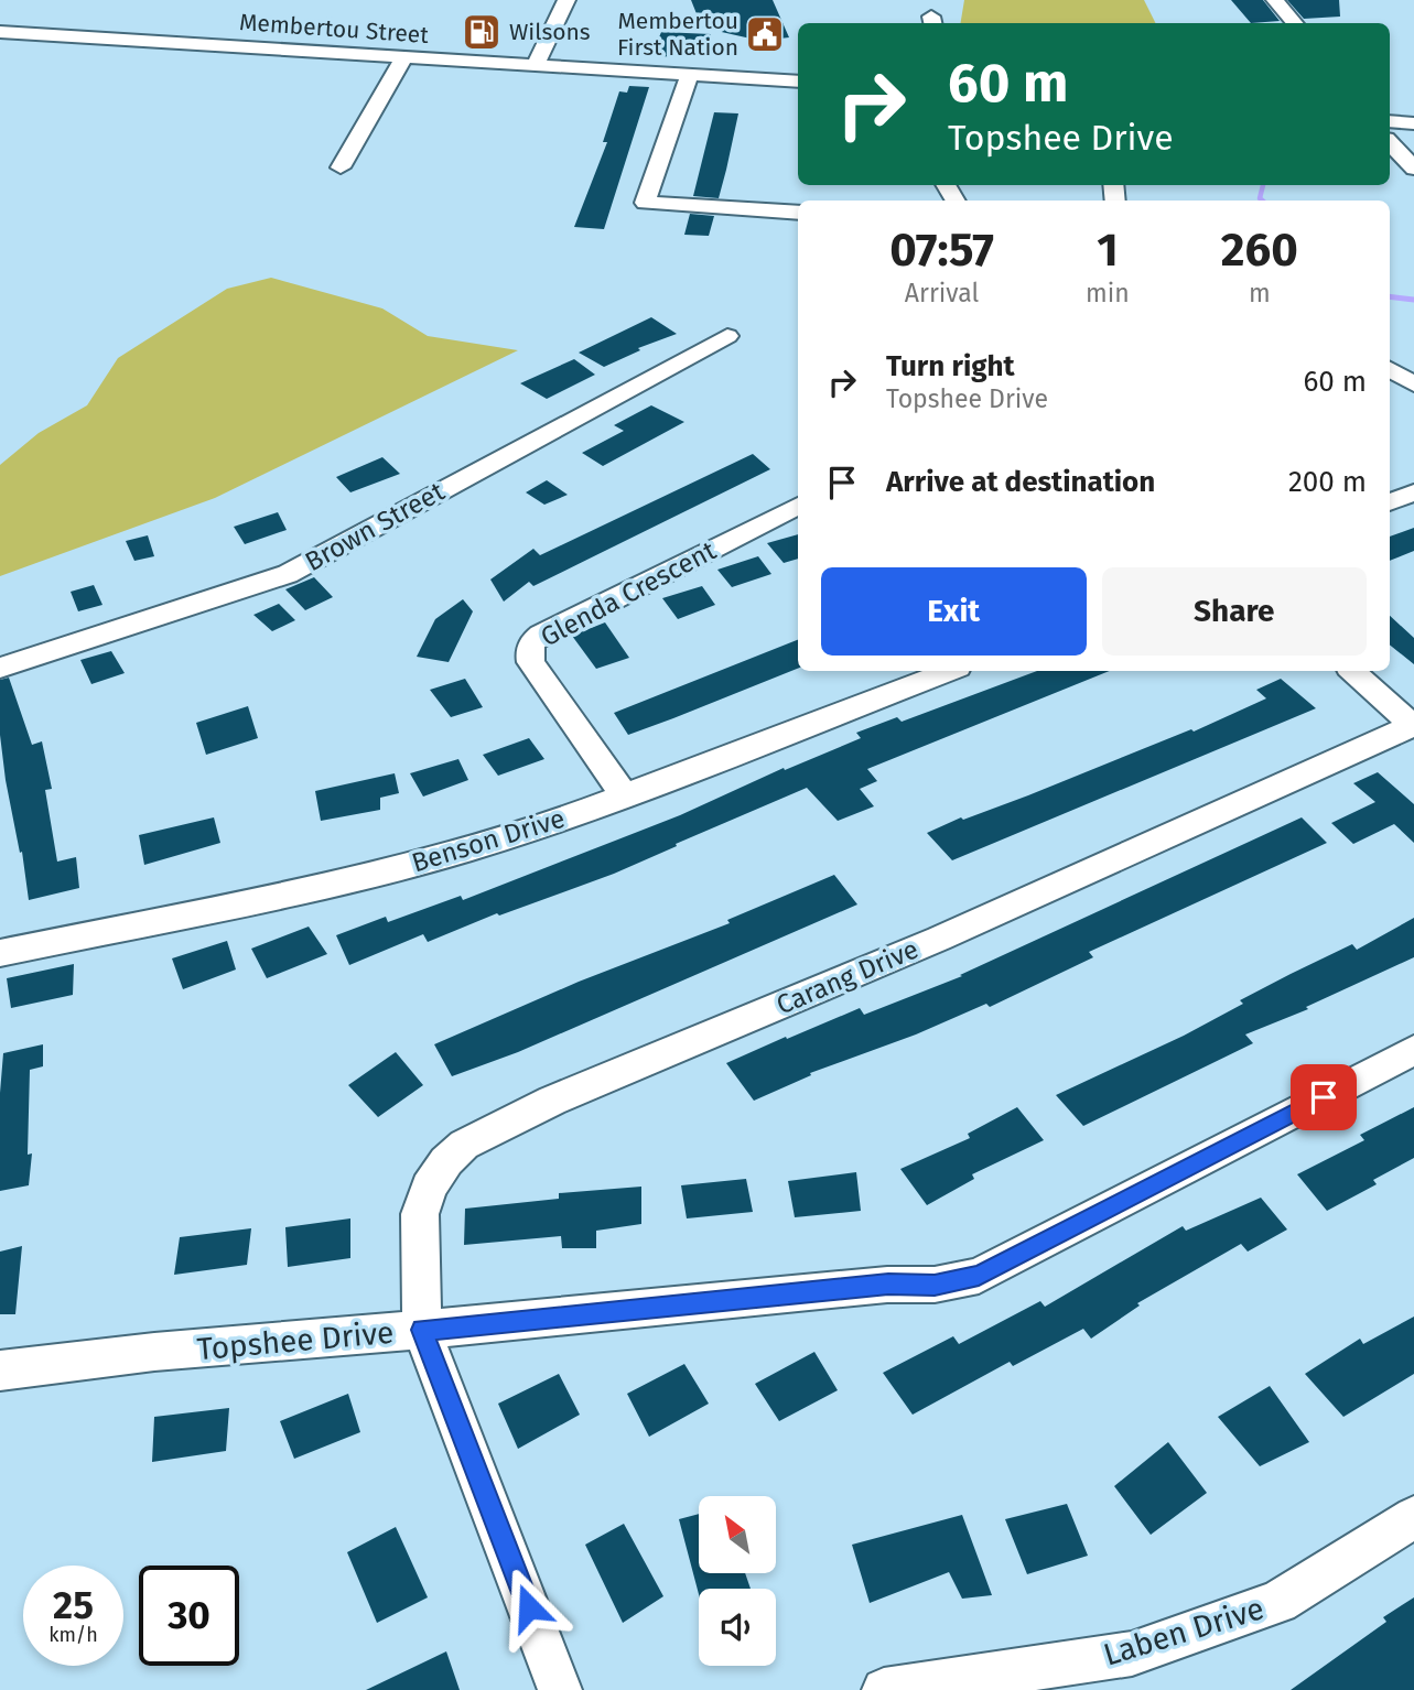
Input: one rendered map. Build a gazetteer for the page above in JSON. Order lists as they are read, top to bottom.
{
  "streets": {
    "street": [
      "Membertou Street",
      "Brown Street",
      "Glenda Crescent",
      "Benson Drive",
      "Carang Drive",
      "Topshee Drive",
      "Laben Drive"
    ]
  },
  "crossings": [
    ["Glenda Crescent", "Benson Drive"],
    ["Carang Drive", "Topshee Drive"]
  ],
  "places": {
    "fuel station": ["Wilsons"],
    "public building": ["Membertou First Nation"]
  },
  "north": "top left",
  "page": {
    "turn": ["60 m", "Topshee Drive"],
    "eta": [
      "07:57",
      "Arrival",
      "1",
      "min",
      "260",
      "m"
    ],
    "list": [
      {
        "name": "Turn right",
        "note": "Topshee Drive",
        "value": "60 m"
      },
      {
        "name": "Arrive at destination",
        "value": "200 m"
      }
    ],
    "buttons": ["Exit", "Share"],
    "speed": "25 km/h",
    "limit": "30"
  }
}
